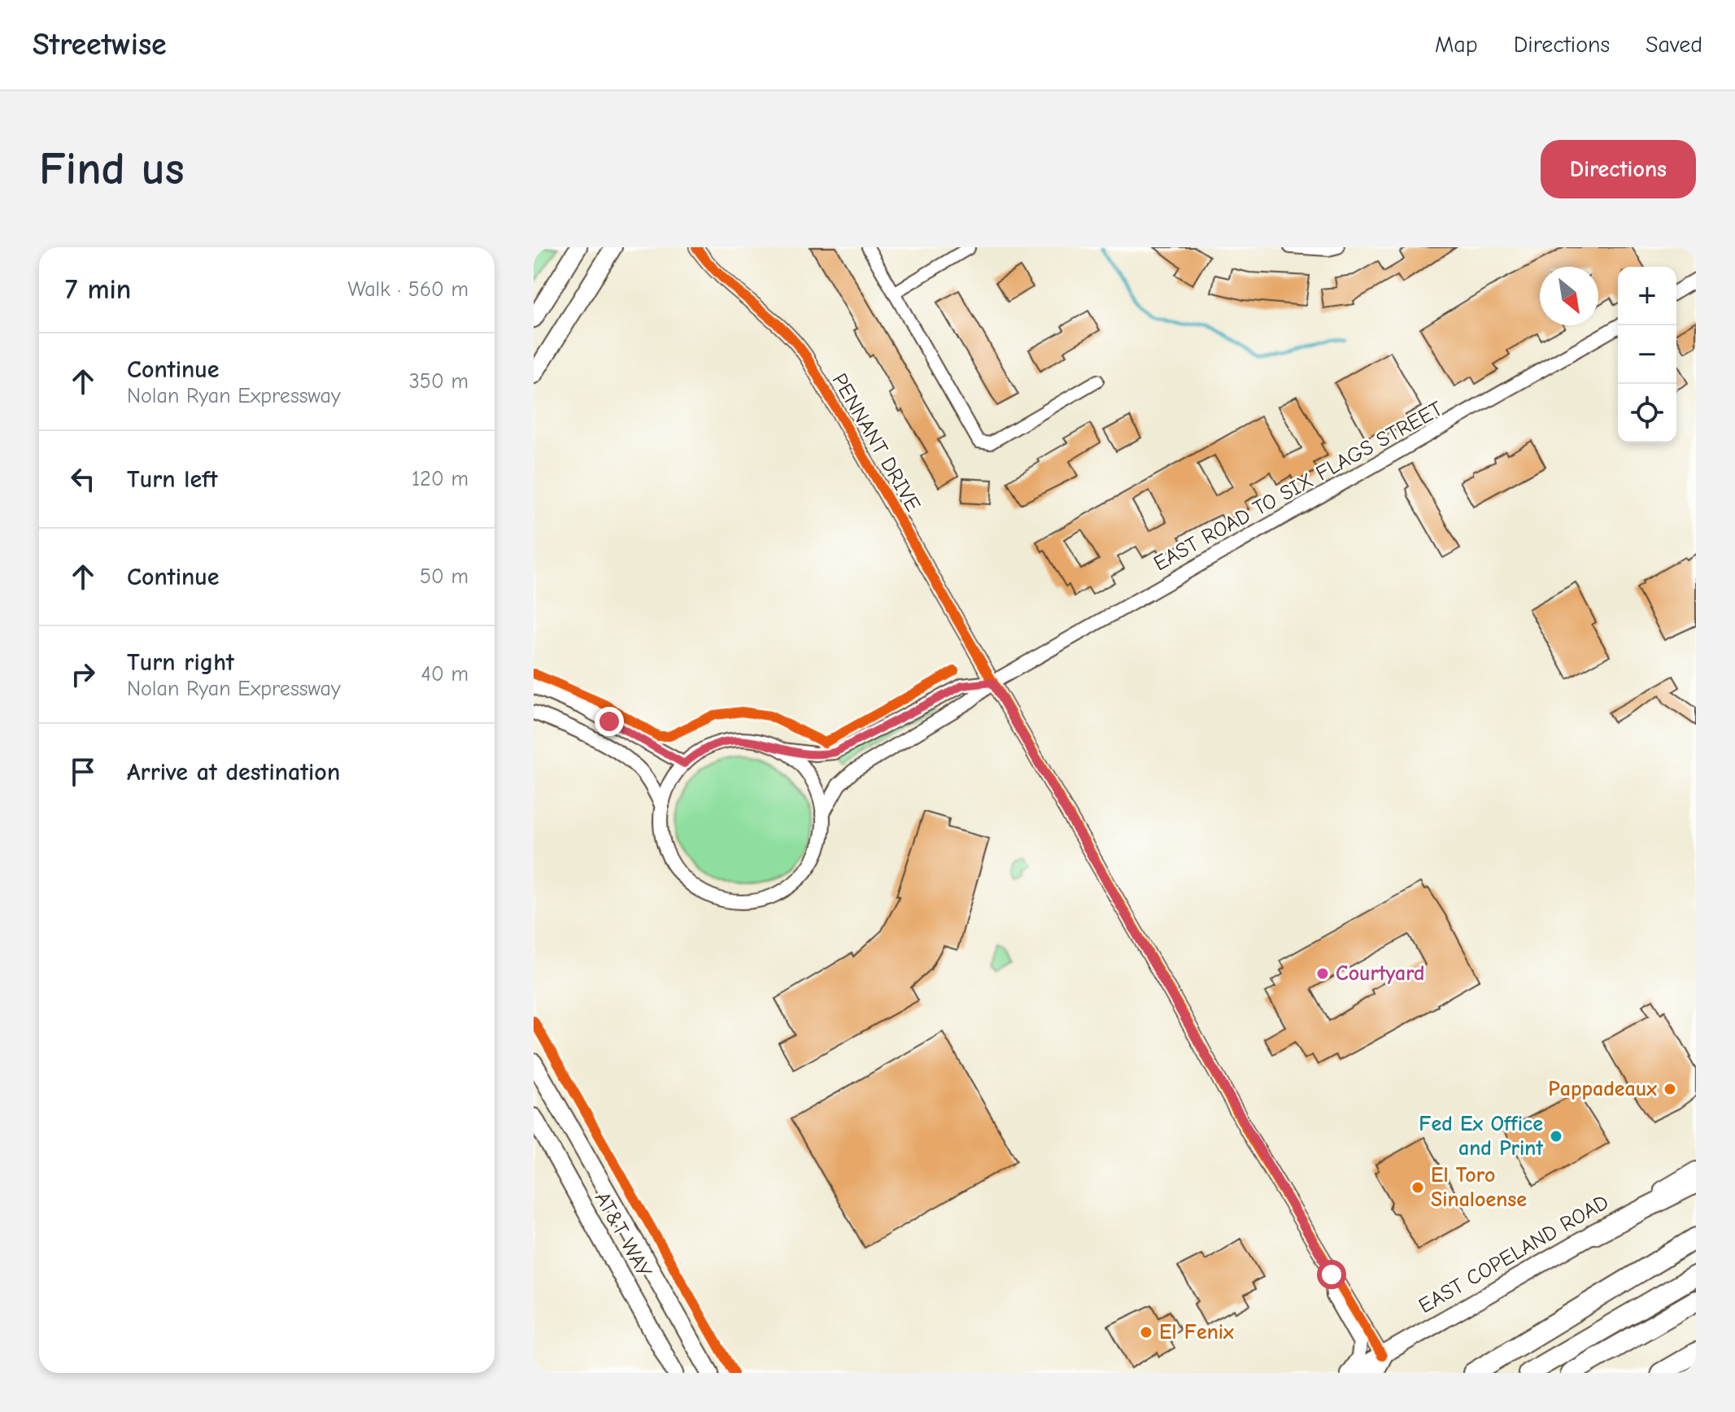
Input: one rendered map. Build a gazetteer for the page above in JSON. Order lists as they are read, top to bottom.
{
  "streets": {
    "main road": ["AT&T WAY", "EAST COPELAND ROAD"],
    "street": ["PENNANT DRIVE", "EAST ROAD TO SIX FLAGS STREET"]
  },
  "crossings": [
    ["PENNANT DRIVE", "EAST ROAD TO SIX FLAGS STREET"]
  ],
  "places": [
    "Courtyard",
    "Pappadeaux",
    "Fed Ex Office and Print",
    "El Toro Sinaloense",
    "El Fenix"
  ],
  "north": "bottom right",
  "page": {
    "header": "Streetwise",
    "nav": ["Map", "Directions", "Saved"],
    "buttons": "Directions",
    "title": "Find us",
    "heading": ["7 min", "Walk · 560 m"],
    "map_buttons": ["+", "−"],
    "list": [
      ["Continue", "Nolan Ryan Expressway", "350 m"],
      ["Turn left", "120 m"],
      ["Continue", "50 m"],
      ["Turn right", "Nolan Ryan Expressway", "40 m"],
      "Arrive at destination"
    ]
  }
}
